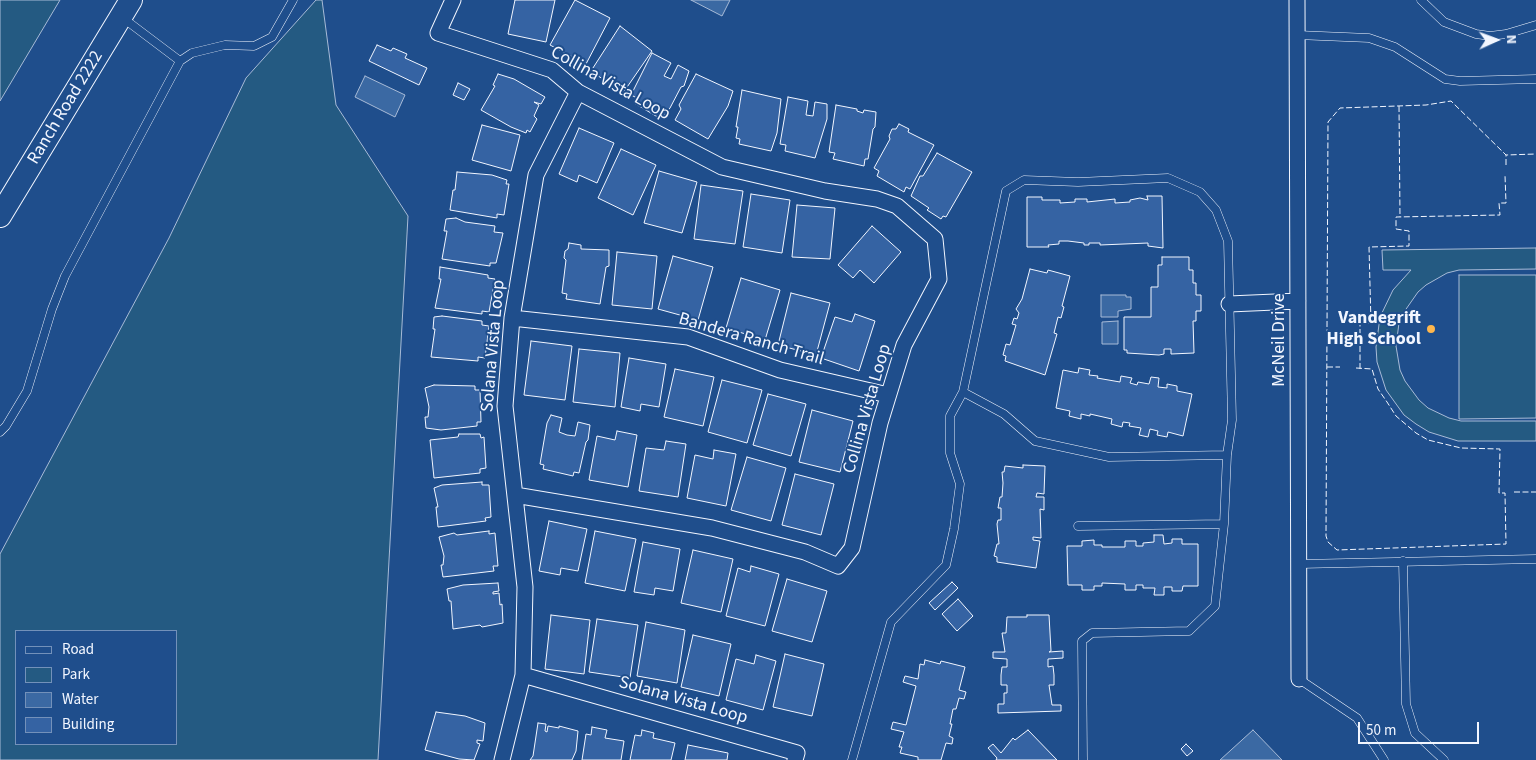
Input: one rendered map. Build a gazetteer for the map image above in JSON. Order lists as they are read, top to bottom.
{
  "streets": {
    "main road": ["Ranch Road 2222"],
    "street": [
      "Collina Vista Loop",
      "Bandera Ranch Trail",
      "McNeil Drive",
      "Solana Vista Loop"
    ]
  },
  "crossings": [
    ["Collina Vista Loop", "Bandera Ranch Trail"],
    ["Collina Vista Loop", "Solana Vista Loop"],
    ["Bandera Ranch Trail", "Solana Vista Loop"]
  ],
  "places": ["Vandegrift High School"],
  "legend": [
    "Road",
    "Park",
    "Water",
    "Building"
  ],
  "scale_bar": "50 m",
  "north": "right"
}
